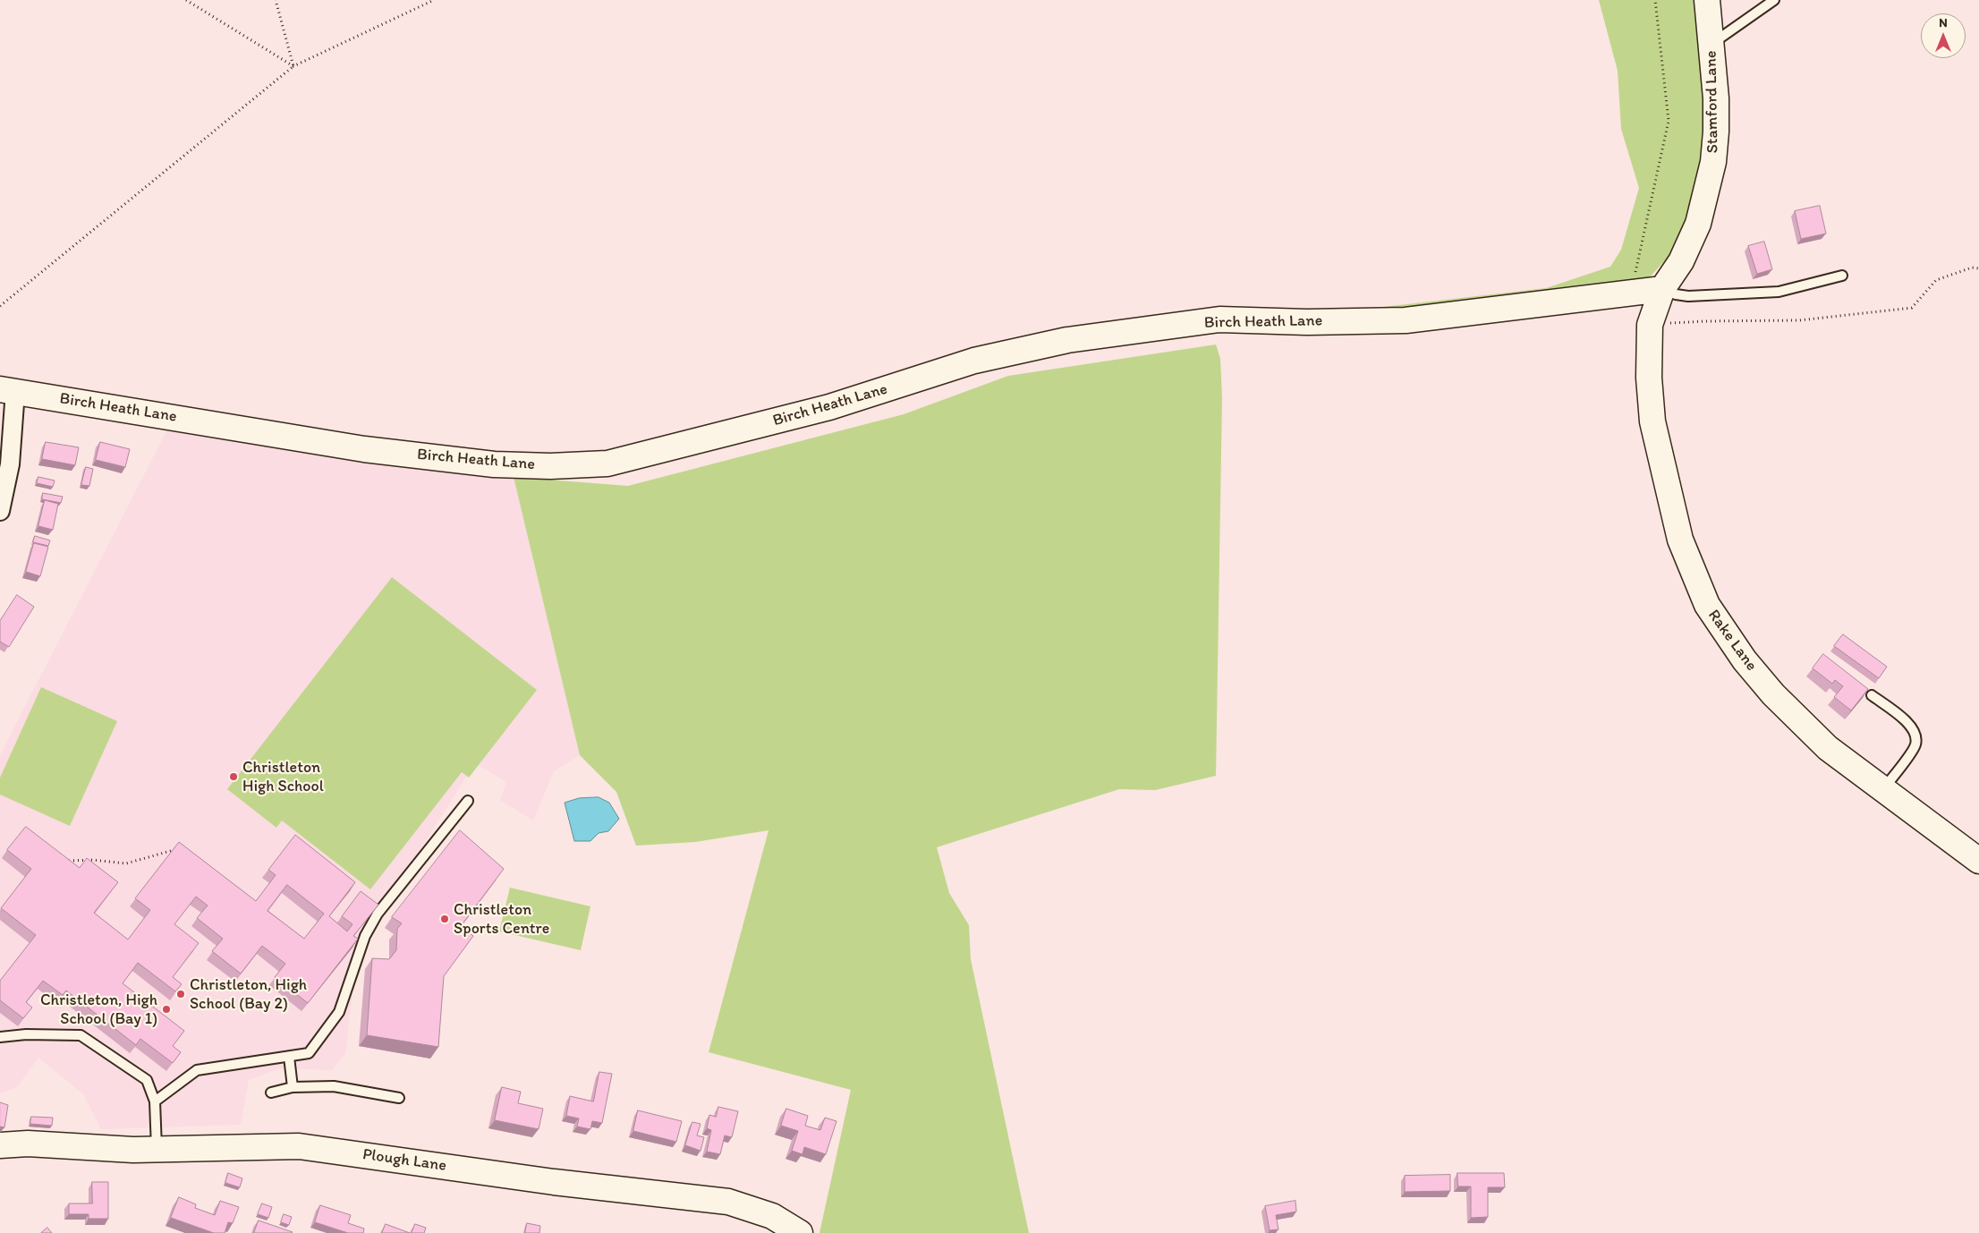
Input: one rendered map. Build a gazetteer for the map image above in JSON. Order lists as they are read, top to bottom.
{
  "streets": {
    "street": [
      "Stamford Lane",
      "Birch Heath Lane",
      "Rake Lane",
      "Plough Lane"
    ]
  },
  "crossings": [
    ["Stamford Lane", "Birch Heath Lane"],
    ["Stamford Lane", "Rake Lane"]
  ],
  "places": [
    "Christleton High School",
    "Christleton Sports Centre",
    "Christleton, High School (Bay 2)",
    "Christleton, High School (Bay 1)"
  ],
  "north": "top"
}
